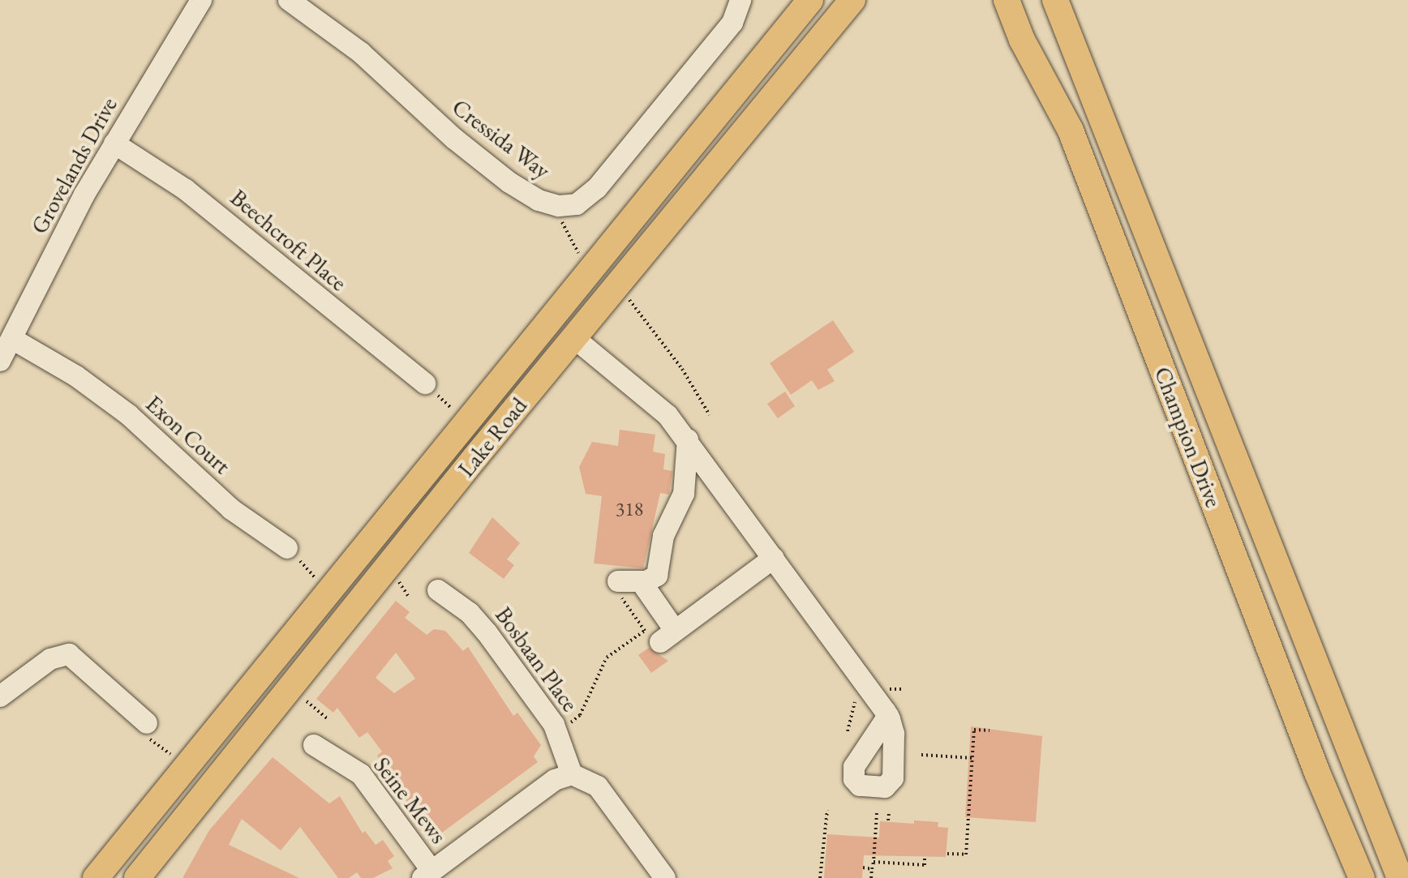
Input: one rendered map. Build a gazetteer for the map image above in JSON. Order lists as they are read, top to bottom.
{
  "streets": {
    "main road": ["Lake Road", "Champion Drive"],
    "street": [
      "Cressida Way",
      "Grovelands Drive",
      "Beechcroft Place",
      "Exon Court",
      "Bosbaan Place",
      "Seine Mews"
    ]
  },
  "crossings": [
    ["Grovelands Drive", "Beechcroft Place"],
    ["Grovelands Drive", "Exon Court"]
  ],
  "house_numbers": ["318"]
}
